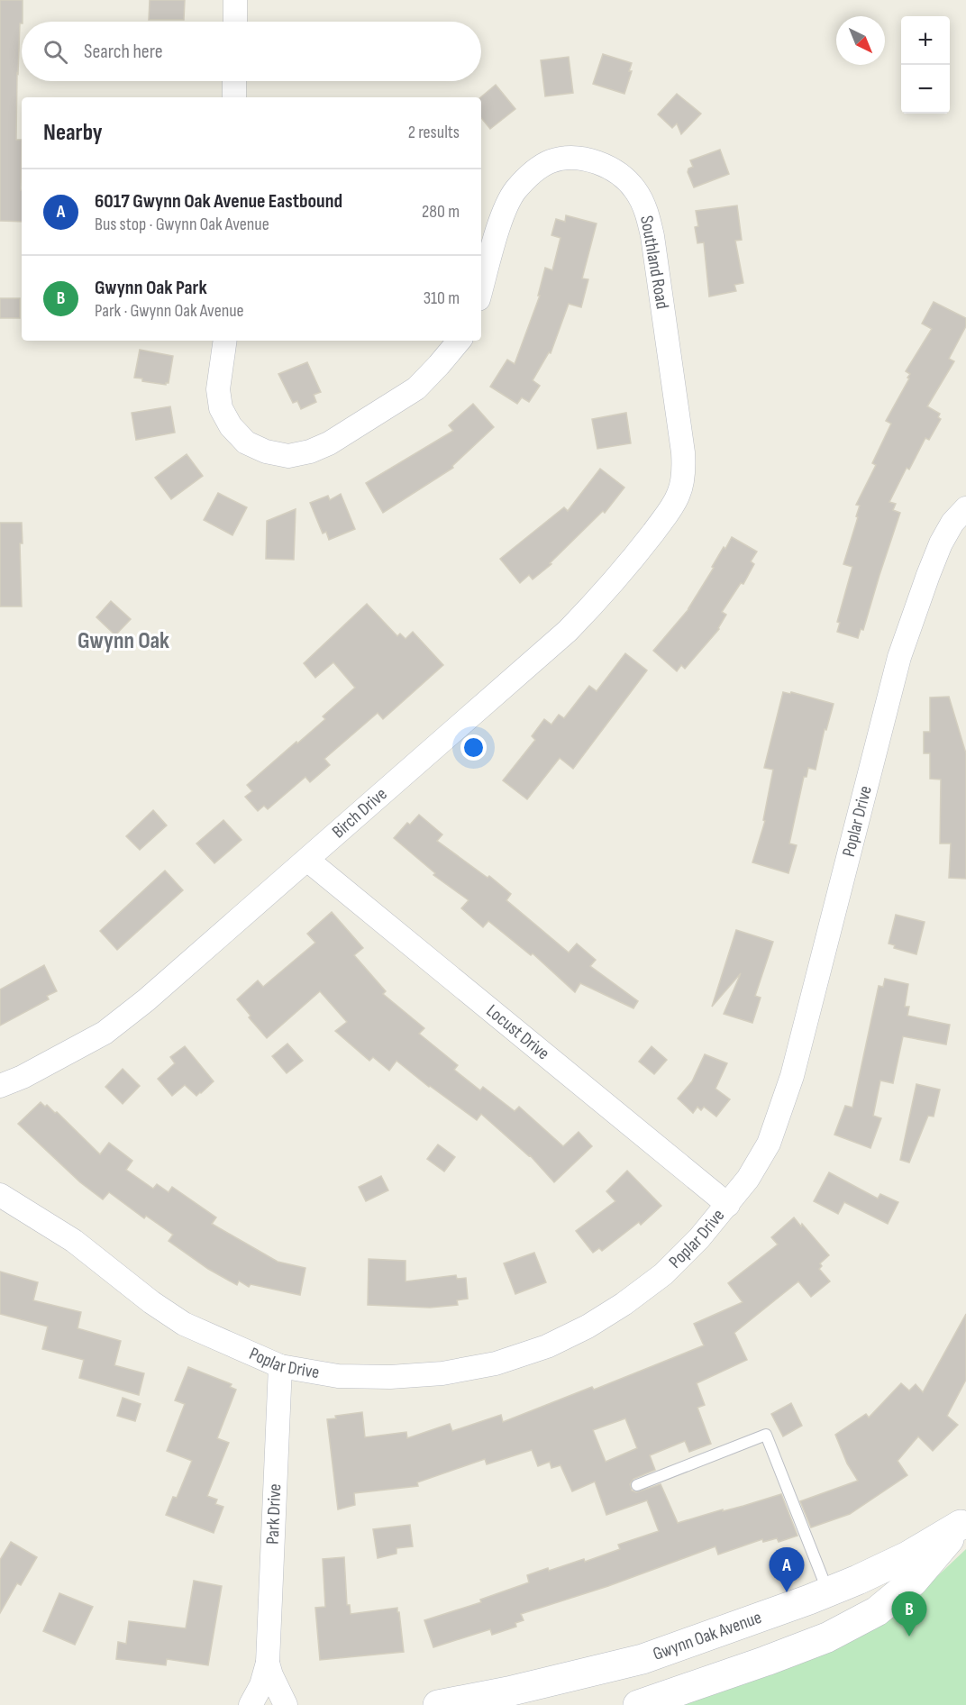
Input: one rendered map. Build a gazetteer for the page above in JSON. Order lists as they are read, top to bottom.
{
  "streets": {
    "main road": ["Gwynn Oak Avenue"],
    "street": [
      "Southland Road",
      "Birch Drive",
      "Poplar Drive",
      "Locust Drive",
      "Park Drive"
    ]
  },
  "crossings": [
    ["Southland Road", "Birch Drive"],
    ["Birch Drive", "Locust Drive"],
    ["Poplar Drive", "Locust Drive"],
    ["Poplar Drive", "Park Drive"]
  ],
  "districts": ["Gwynn Oak"],
  "north": "bottom right",
  "page": {
    "map_buttons": ["+", "−"],
    "search": "Search here",
    "heading": ["Nearby", "2 results"],
    "list": [
      {
        "mark": "A",
        "name": "6017 Gwynn Oak Avenue Eastbound",
        "note": "Bus stop · Gwynn Oak Avenue",
        "value": "280 m"
      },
      {
        "mark": "B",
        "name": "Gwynn Oak Park",
        "note": "Park · Gwynn Oak Avenue",
        "value": "310 m"
      }
    ],
    "pins": ["A", "B"]
  }
}
